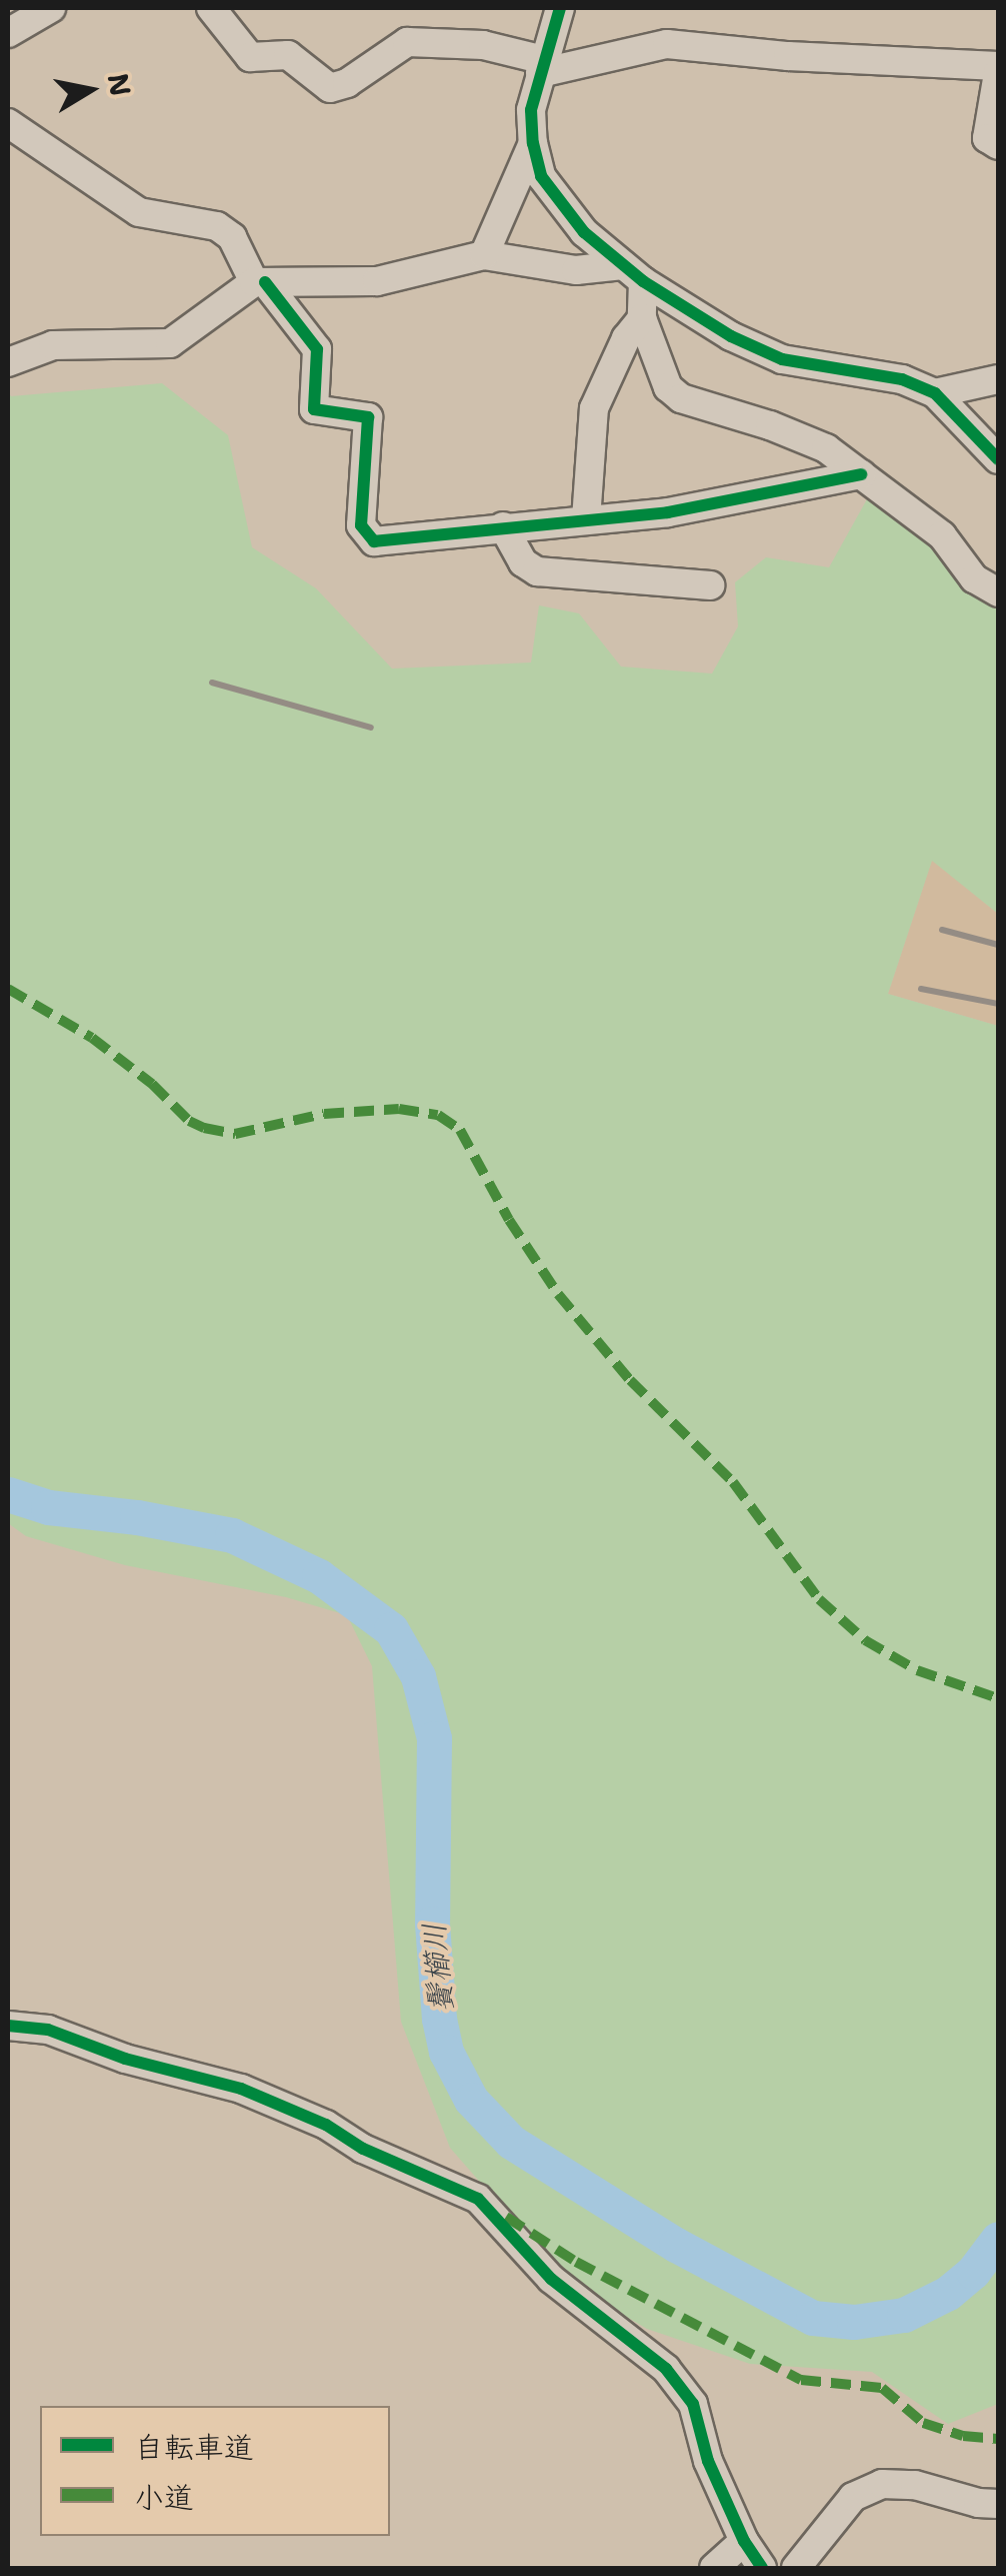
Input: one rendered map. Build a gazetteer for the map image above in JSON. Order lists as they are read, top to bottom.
{
  "water": ["鬢櫛川"],
  "legend": ["自転車道", "小道"],
  "north": "right"
}
